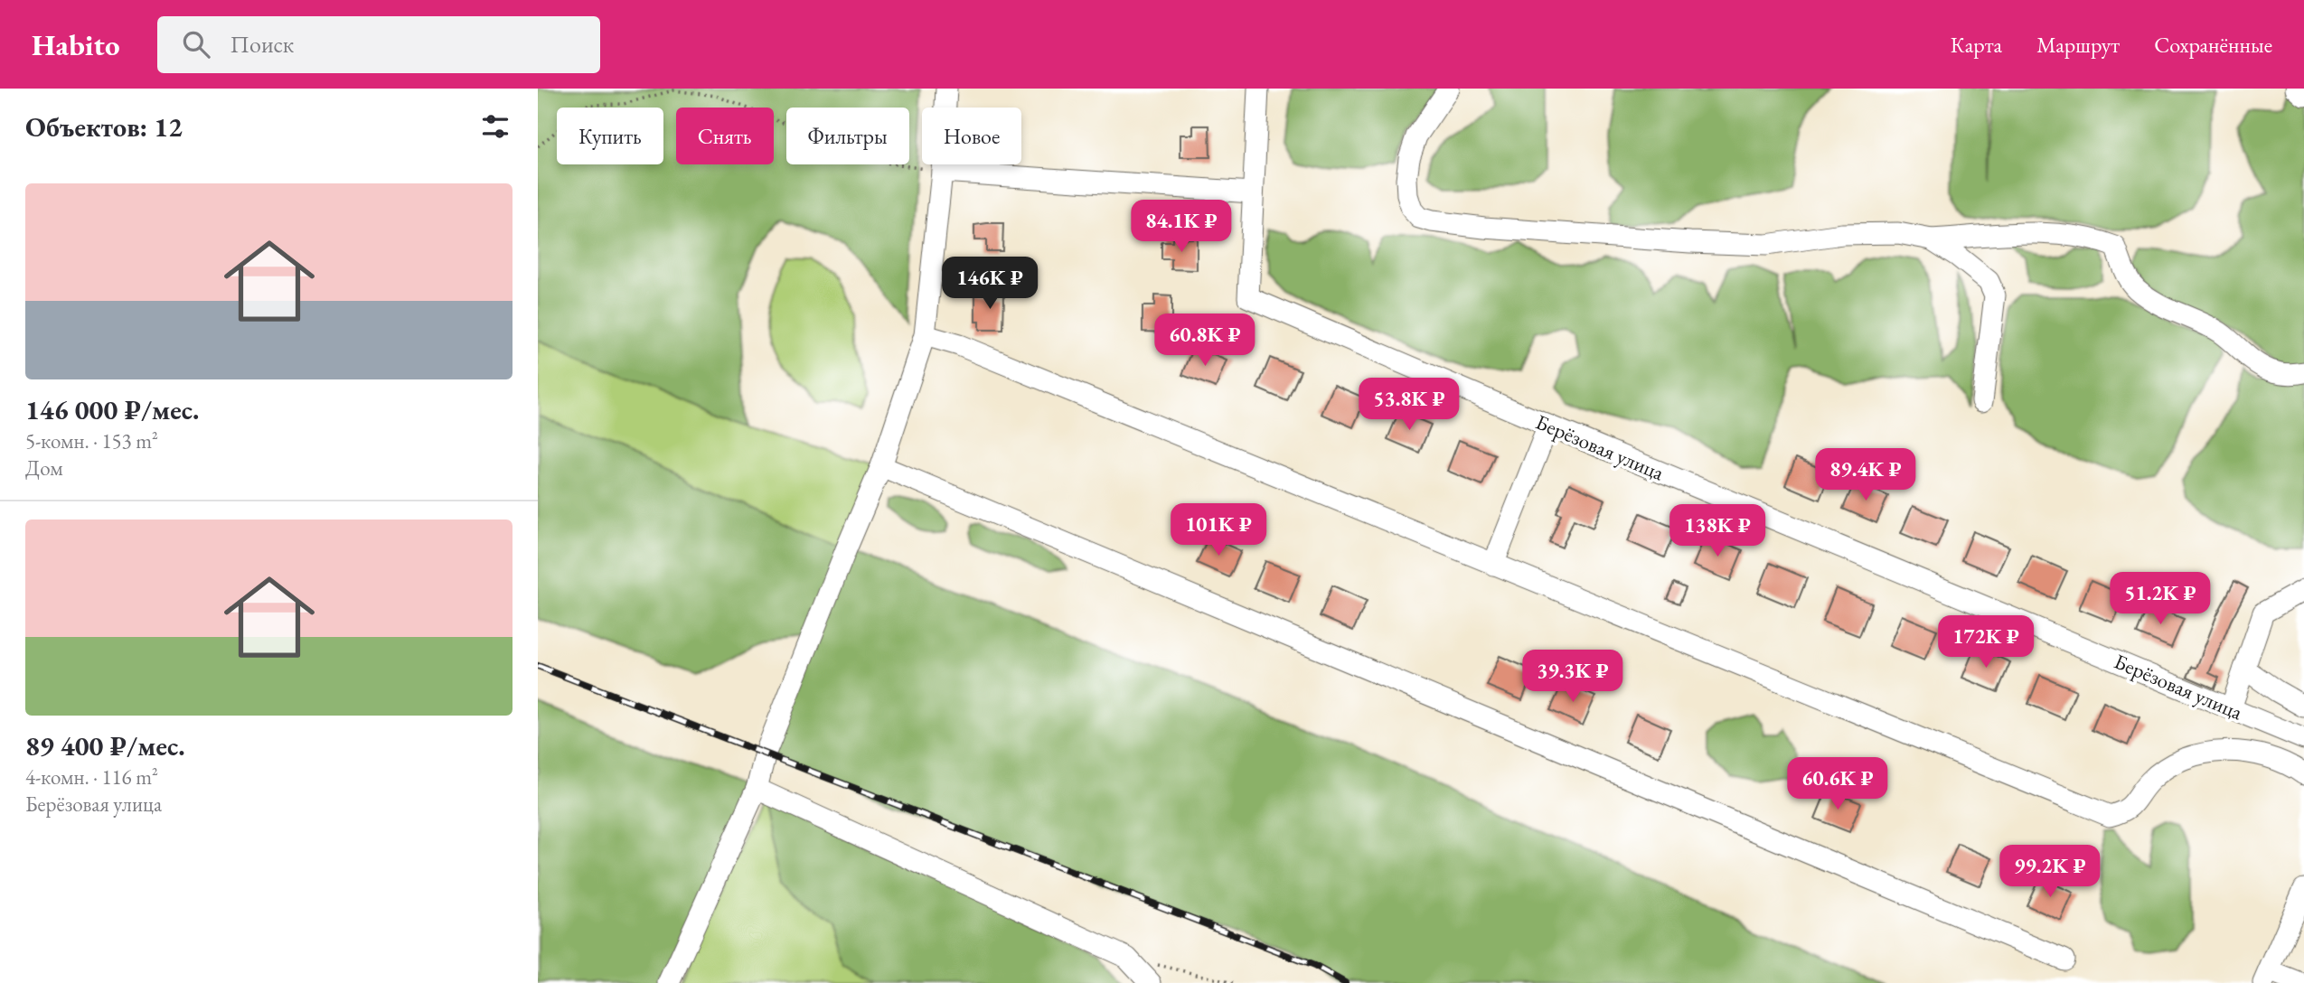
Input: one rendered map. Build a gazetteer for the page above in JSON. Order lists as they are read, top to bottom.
{
  "streets": {
    "street": ["Берёзовая улица"]
  },
  "page": {
    "header": "Habito",
    "search": "Поиск",
    "nav": ["Карта", "Маршрут", "Сохранённые"],
    "heading": "Объектов: 12",
    "chip": [
      "Купить",
      "Снять",
      "Фильтры",
      "Новое"
    ],
    "list": [
      {
        "name": "146 000 ₽/мес.",
        "note": "5-комн. · 153 m² · Дом"
      },
      {
        "name": "89 400 ₽/мес.",
        "note": "4-комн. · 116 m² · Берёзовая улица"
      }
    ],
    "price": [
      "84.1K ₽",
      "146K ₽",
      "60.8K ₽",
      "53.8K ₽",
      "89.4K ₽",
      "101K ₽",
      "138K ₽",
      "51.2K ₽",
      "172K ₽",
      "39.3K ₽",
      "60.6K ₽",
      "99.2K ₽"
    ]
  }
}
